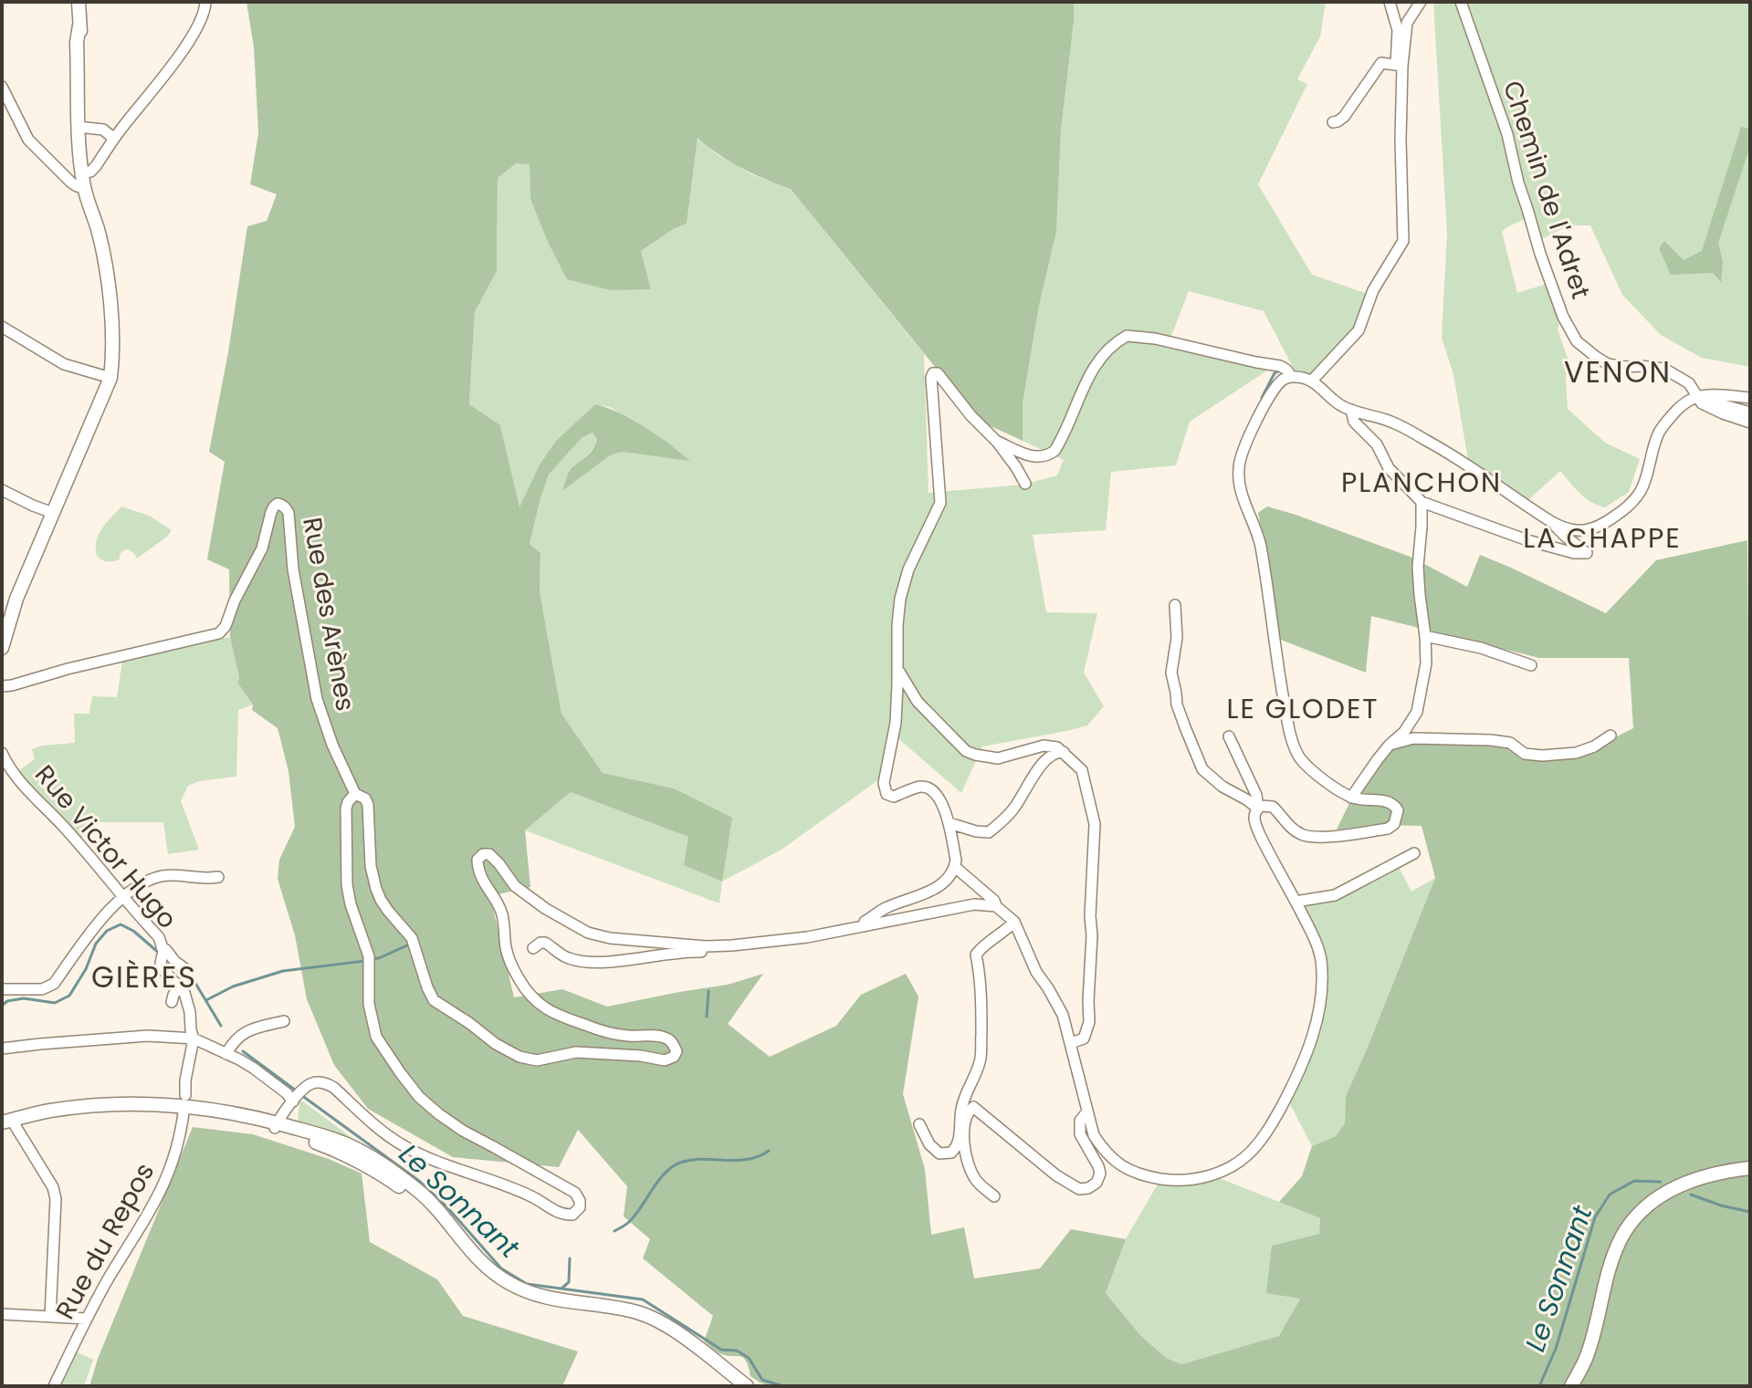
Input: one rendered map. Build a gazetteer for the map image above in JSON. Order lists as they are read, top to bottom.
{
  "streets": {
    "street": [
      "Chemin de l'Adret",
      "Rue des Arènes",
      "Rue Victor Hugo",
      "Rue du Repos"
    ]
  },
  "crossings": [
    ["Rue Victor Hugo", "Rue du Repos"]
  ],
  "districts": [
    "VENON",
    "PLANCHON",
    "LA CHAPPE",
    "LE GLODET",
    "GIÈRES"
  ],
  "water": ["Le Sonnant"]
}
